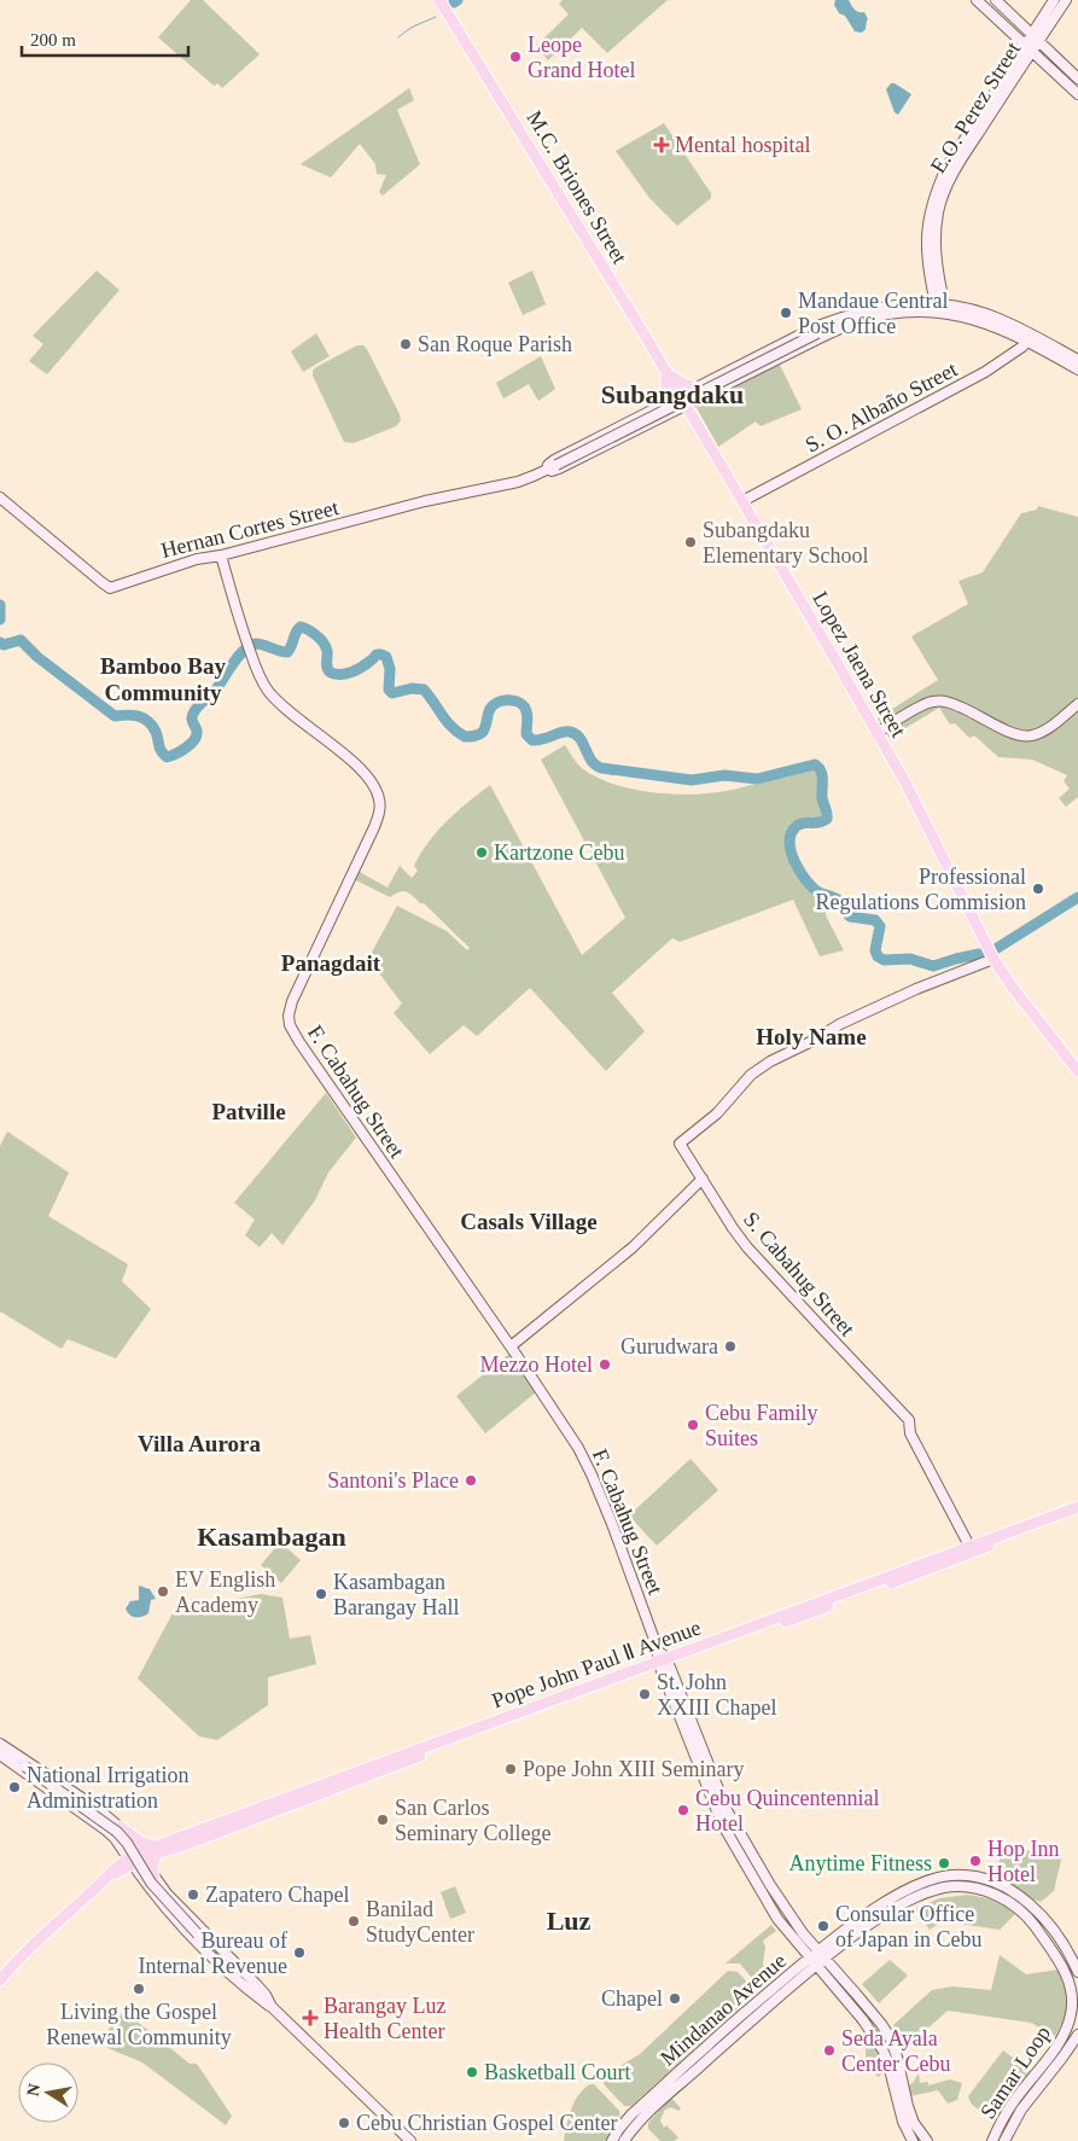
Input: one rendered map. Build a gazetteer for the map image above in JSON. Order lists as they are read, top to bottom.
{
  "streets": {
    "main road": [
      "E.O. Perez Street",
      "M.C. Briones Street",
      "S. O. Albaño Street",
      "Hernan Cortes Street",
      "Lopez Jaena Street",
      "F. Cabahug Street",
      "S. Cabahug Street",
      "Pope John Paul Ⅱ Avenue",
      "Mindanao Avenue",
      "Samar Loop"
    ]
  },
  "crossings": [
    ["E.O. Perez Street", "Hernan Cortes Street"],
    ["M.C. Briones Street", "Hernan Cortes Street"],
    ["M.C. Briones Street", "Lopez Jaena Street"],
    ["S. O. Albaño Street", "Hernan Cortes Street"],
    ["S. O. Albaño Street", "Lopez Jaena Street"],
    ["Hernan Cortes Street", "Lopez Jaena Street"],
    ["Hernan Cortes Street", "F. Cabahug Street"],
    ["Lopez Jaena Street", "S. Cabahug Street"],
    ["F. Cabahug Street", "Pope John Paul Ⅱ Avenue"],
    ["F. Cabahug Street", "Mindanao Avenue"],
    ["F. Cabahug Street", "Samar Loop"],
    ["S. Cabahug Street", "Pope John Paul Ⅱ Avenue"],
    ["Mindanao Avenue", "Samar Loop"]
  ],
  "districts": [
    "Subangdaku",
    "Bamboo Bay Community",
    "Panagdait",
    "Holy Name",
    "Patville",
    "Casals Village",
    "Villa Aurora",
    "Kasambagan",
    "Luz"
  ],
  "places": {
    "other": [
      "Leope Grand Hotel",
      "Mandaue Central Post Office",
      "San Roque Parish",
      "Subangdaku Elementary School",
      "Kartzone Cebu",
      "Professional Regulations Commision",
      "Gurudwara",
      "Mezzo Hotel",
      "Cebu Family Suites",
      "Santoni's Place",
      "EV English Academy",
      "Kasambagan Barangay Hall",
      "St. John XXIII Chapel",
      "Pope John XIII Seminary",
      "National Irrigation Administration",
      "Cebu Quincentennial Hotel",
      "San Carlos Seminary College",
      "Hop Inn Hotel",
      "Anytime Fitness",
      "Zapatero Chapel",
      "Banilad StudyCenter",
      "Consular Office of Japan in Cebu",
      "Bureau of Internal Revenue",
      "Living the Gospel Renewal Community",
      "Chapel",
      "Seda Ayala Center Cebu",
      "Basketball Court",
      "Cebu Christian Gospel Center"
    ],
    "health": ["Mental hospital", "Barangay Luz Health Center"]
  },
  "scale_bar": "200 m",
  "north": "left"
}
